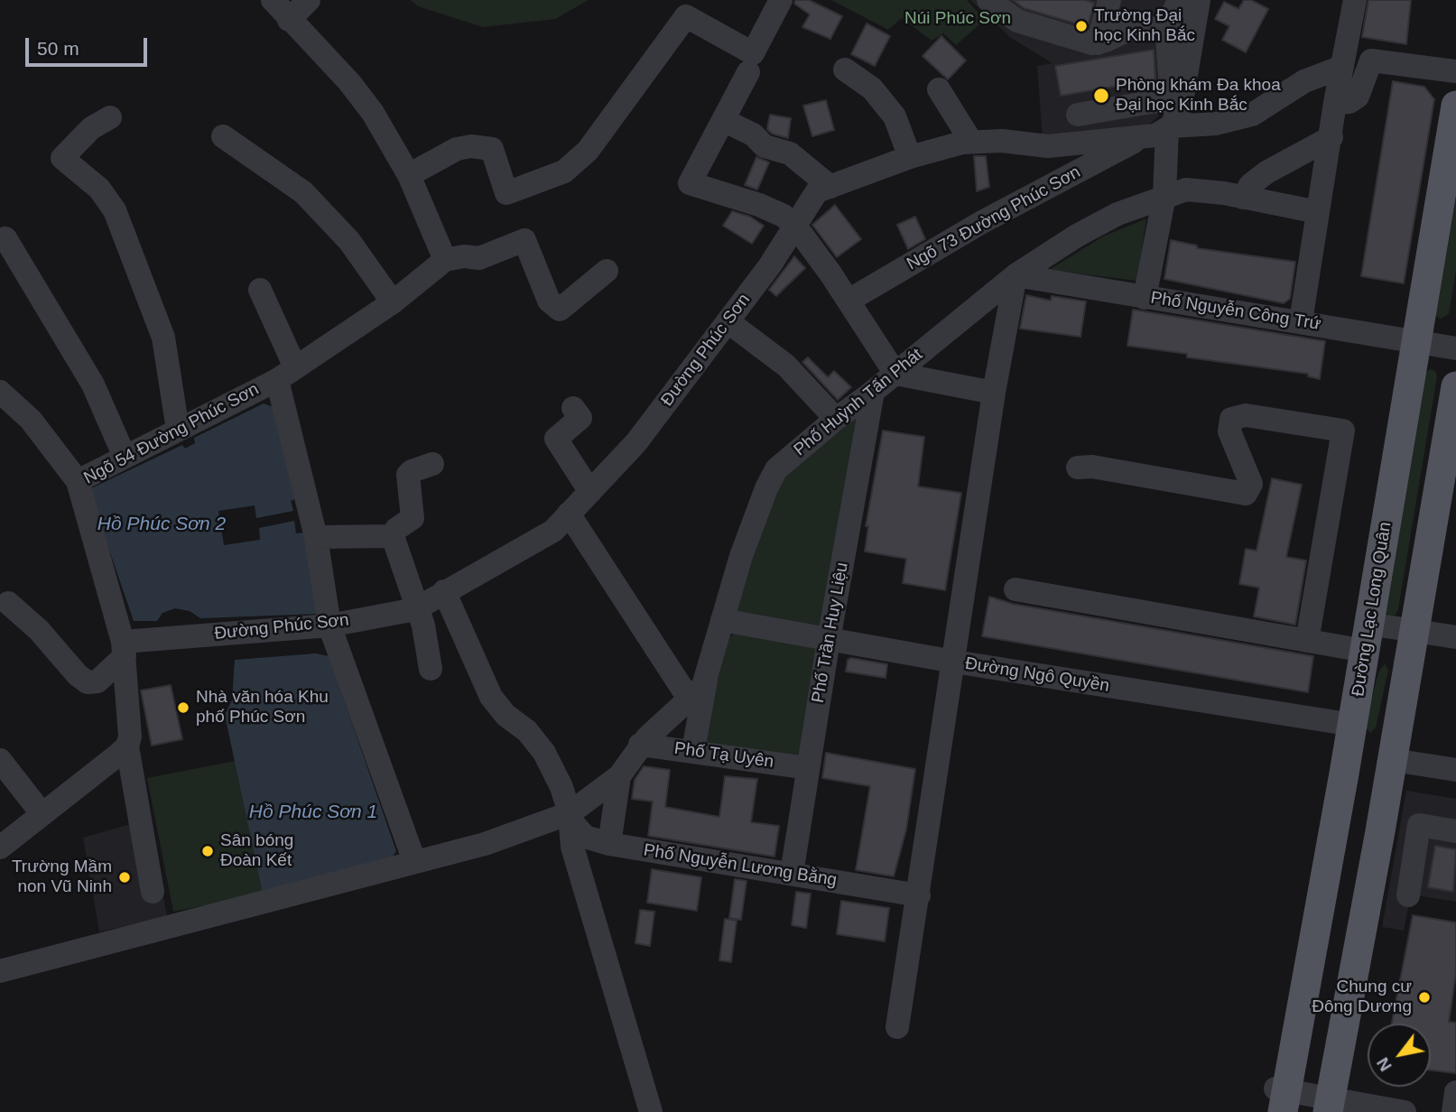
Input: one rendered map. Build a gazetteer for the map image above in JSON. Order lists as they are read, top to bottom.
{
  "streets": {
    "main road": ["Đường Lạc Long Quân"],
    "street": [
      "Ngõ 73 Đường Phúc Sơn",
      "Phố Nguyễn Công Trứ",
      "Đường Phúc Sơn",
      "Phố Huỳnh Tấn Phát",
      "Ngõ 54 Đường Phúc Sơn",
      "Phố Trần Huy Liệu",
      "Đường Ngô Quyền",
      "Phố Tạ Uyên",
      "Phố Nguyễn Lương Bằng"
    ]
  },
  "crossings": [
    ["Ngõ 73 Đường Phúc Sơn", "Đường Phúc Sơn"],
    ["Phố Nguyễn Công Trứ", "Phố Huỳnh Tấn Phát"],
    ["Phố Nguyễn Công Trứ", "Đường Lạc Long Quân"],
    ["Đường Phúc Sơn", "Ngõ 54 Đường Phúc Sơn"],
    ["Phố Huỳnh Tấn Phát", "Ngõ 54 Đường Phúc Sơn"],
    ["Phố Huỳnh Tấn Phát", "Phố Trần Huy Liệu"],
    ["Phố Huỳnh Tấn Phát", "Đường Ngô Quyền"],
    ["Phố Huỳnh Tấn Phát", "Phố Tạ Uyên"],
    ["Phố Huỳnh Tấn Phát", "Phố Nguyễn Lương Bằng"],
    ["Đường Lạc Long Quân", "Đường Ngô Quyền"],
    ["Phố Trần Huy Liệu", "Đường Ngô Quyền"],
    ["Phố Trần Huy Liệu", "Phố Tạ Uyên"],
    ["Phố Trần Huy Liệu", "Phố Nguyễn Lương Bằng"]
  ],
  "water": ["Hồ Phúc Sơn 2", "Hồ Phúc Sơn 1"],
  "parks": ["Núi Phúc Sơn"],
  "places": [
    "Trường Đại học Kinh Bắc",
    "Phòng khám Đa khoa Đại học Kinh Bắc",
    "Nhà văn hóa Khu phố Phúc Sơn",
    "Sân bóng Đoàn Kết",
    "Trường Mầm non Vũ Ninh",
    "Chung cư Đông Dương"
  ],
  "scale_bar": "50 m",
  "north": "bottom left"
}
